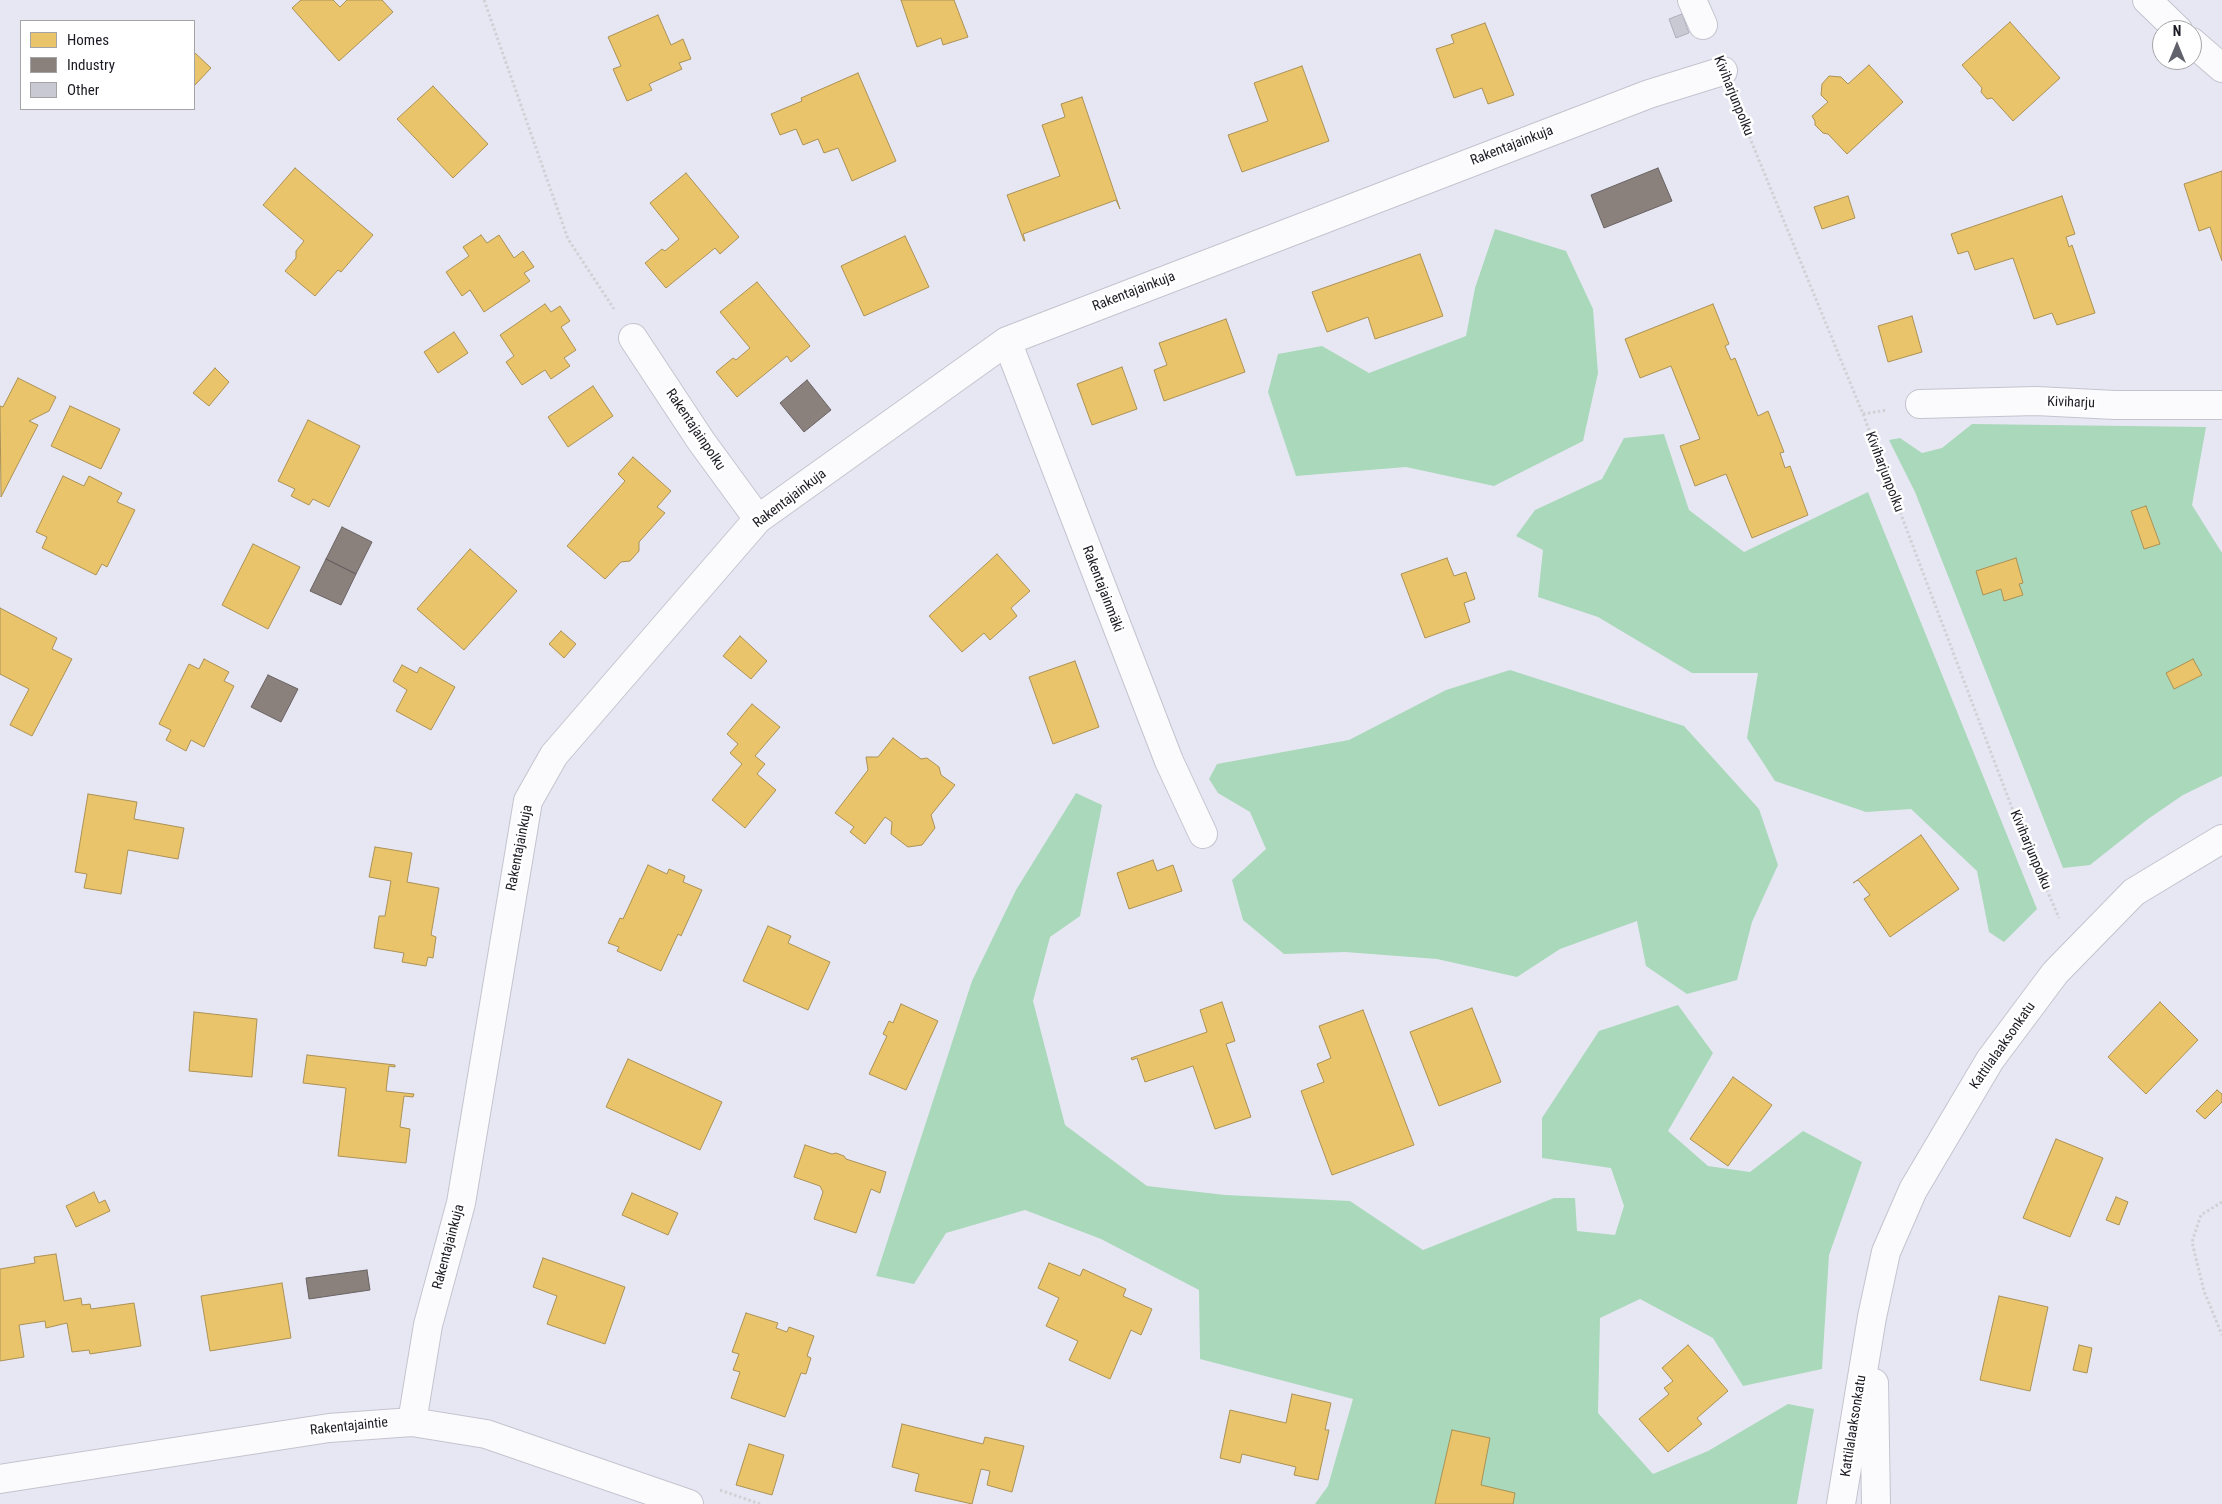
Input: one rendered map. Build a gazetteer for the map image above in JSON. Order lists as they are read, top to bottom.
{
  "streets": {
    "street": [
      "Rakentajainkuja",
      "Kiviharju",
      "Rakentajainpolku",
      "Rakentajainmäki",
      "Kattilalaaksonkatu",
      "Rakentajaintie"
    ],
    "path": ["Kiviharjunpolku"]
  },
  "crossings": [
    ["Kiviharjunpolku", "Rakentajainkuja"],
    ["Rakentajainkuja", "Rakentajainpolku"],
    ["Rakentajainkuja", "Rakentajainmäki"],
    ["Rakentajainkuja", "Rakentajaintie"]
  ],
  "legend": ["Homes", "Industry", "Other"],
  "north": "top"
}
